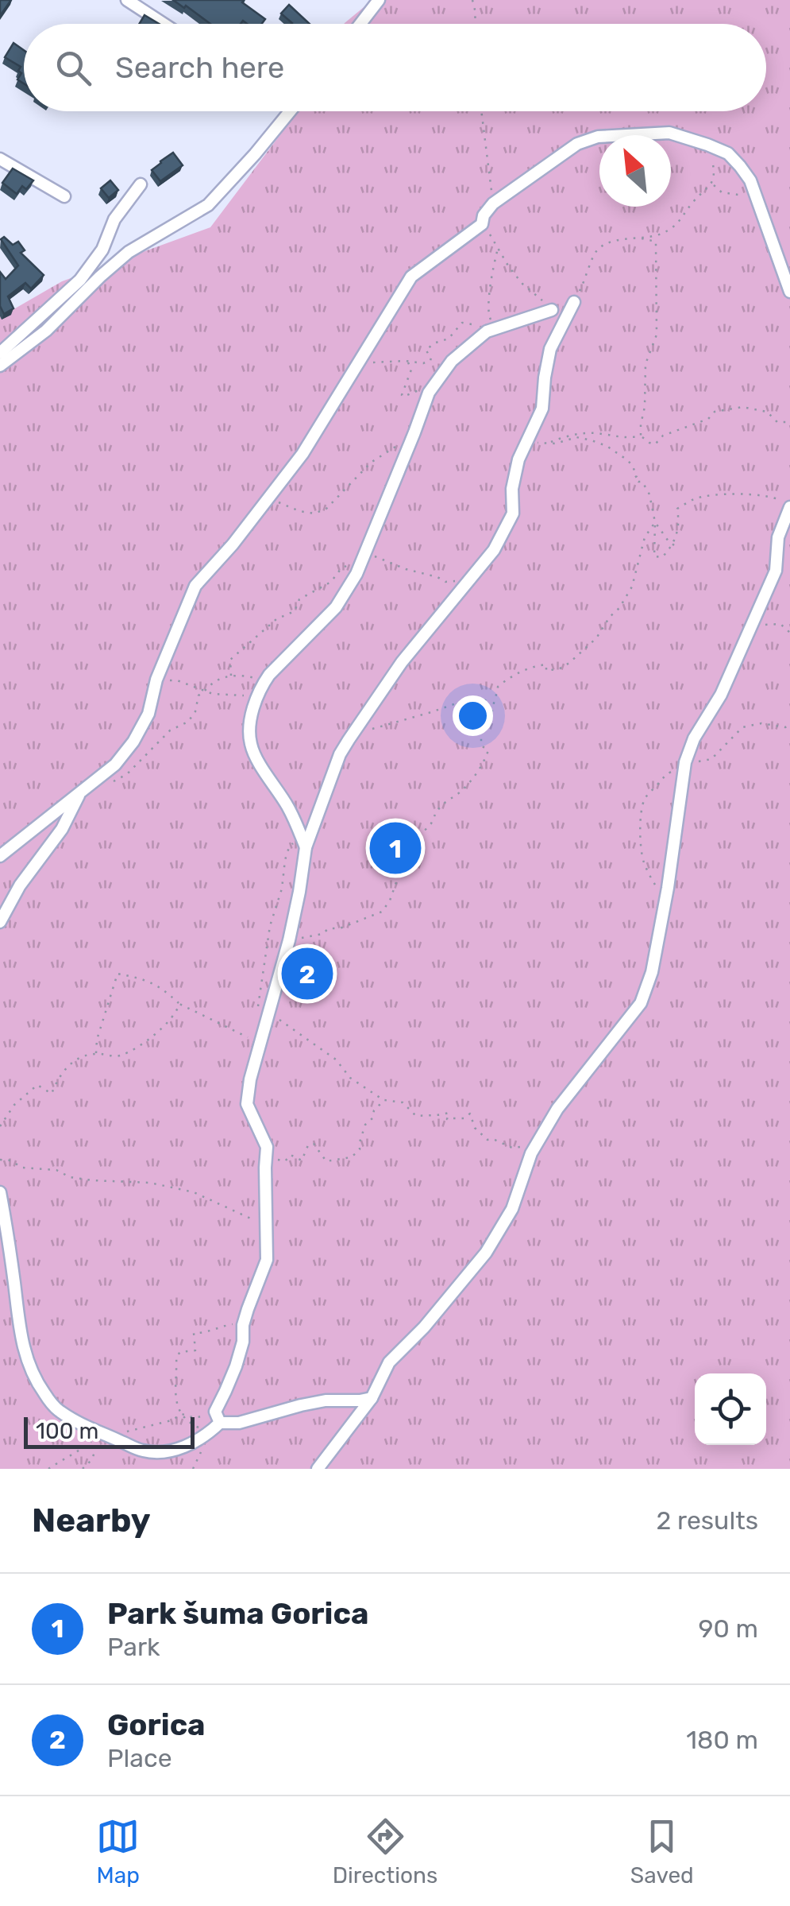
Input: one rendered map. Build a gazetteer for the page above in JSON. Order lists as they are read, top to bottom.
{
  "scale_bar": "100 m",
  "north": "top left",
  "page": {
    "search": "Search here",
    "pins": ["1", "2"],
    "scale": "100 m",
    "heading": ["Nearby", "2 results"],
    "list": [
      {
        "mark": "1",
        "name": "Park šuma Gorica",
        "note": "Park",
        "value": "90 m"
      },
      {
        "mark": "2",
        "name": "Gorica",
        "note": "Place",
        "value": "180 m"
      }
    ],
    "nav": ["Map", "Directions", "Saved"]
  }
}
